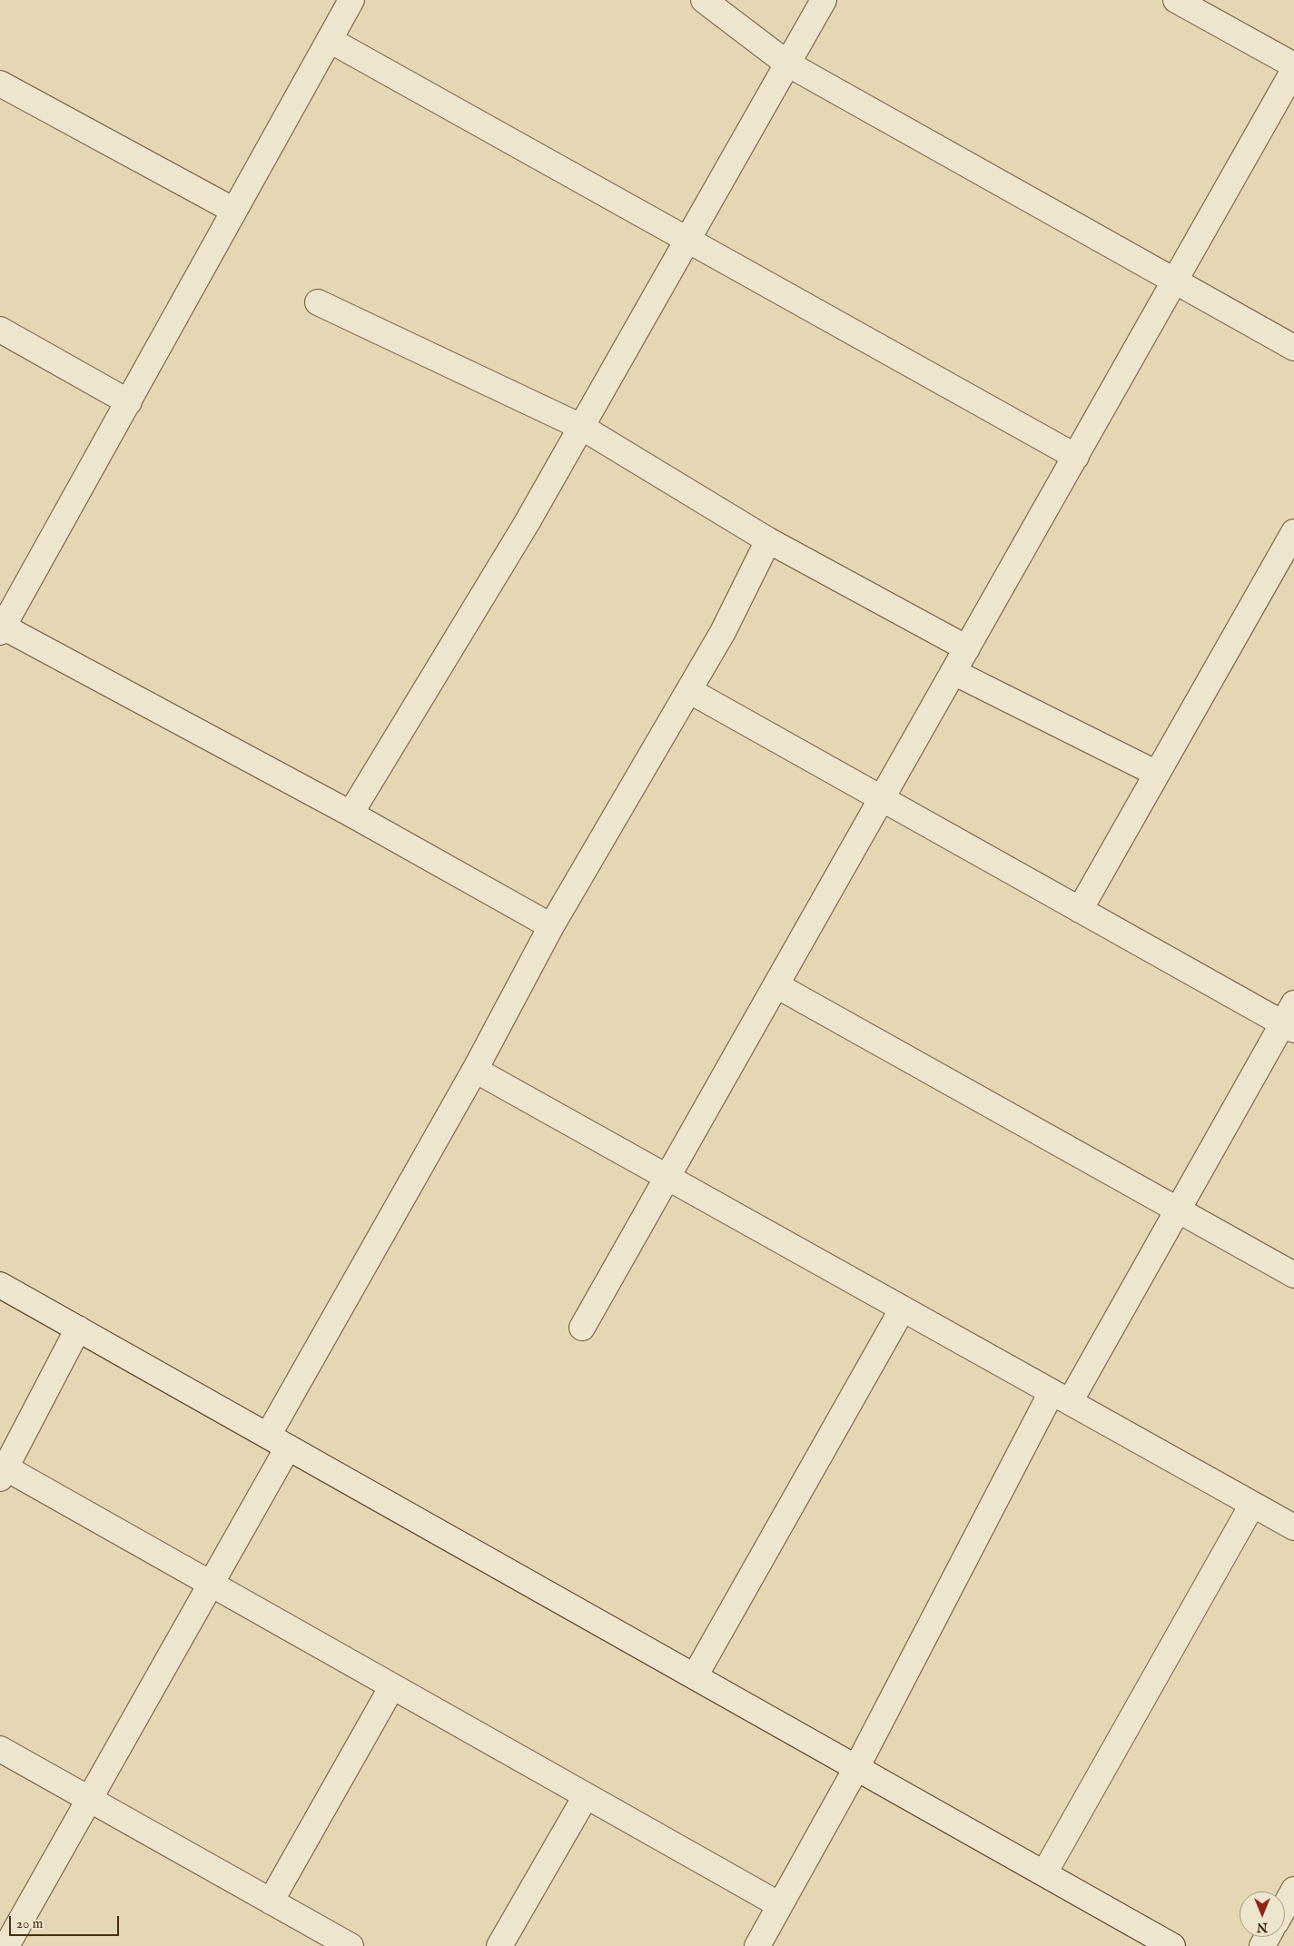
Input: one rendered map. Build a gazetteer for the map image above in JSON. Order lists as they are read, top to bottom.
{
  "scale_bar": "20 m",
  "north": "bottom"
}
